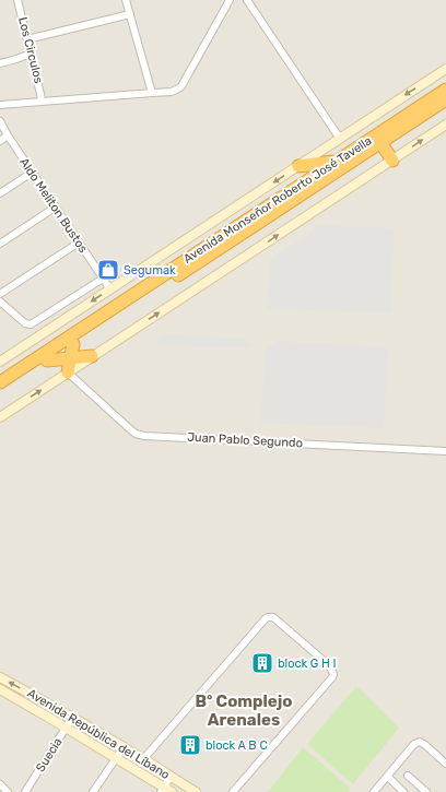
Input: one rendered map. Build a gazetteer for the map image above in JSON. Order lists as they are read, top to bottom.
{
  "streets": {
    "highway": ["Avenida Monseñor Roberto José Tavella"],
    "main road": ["Avenida República del Líbano"],
    "street": [
      "Los Circulos",
      "Aldo Meliton Bustos",
      "Juan Pablo Segundo",
      "Suecia"
    ]
  },
  "crossings": [
    ["Avenida República del Líbano", "Suecia"]
  ],
  "districts": ["Bº Complejo Arenales"],
  "places": {
    "shop": ["Segumak"],
    "building": ["block G H I", "block A B C"]
  }
}
